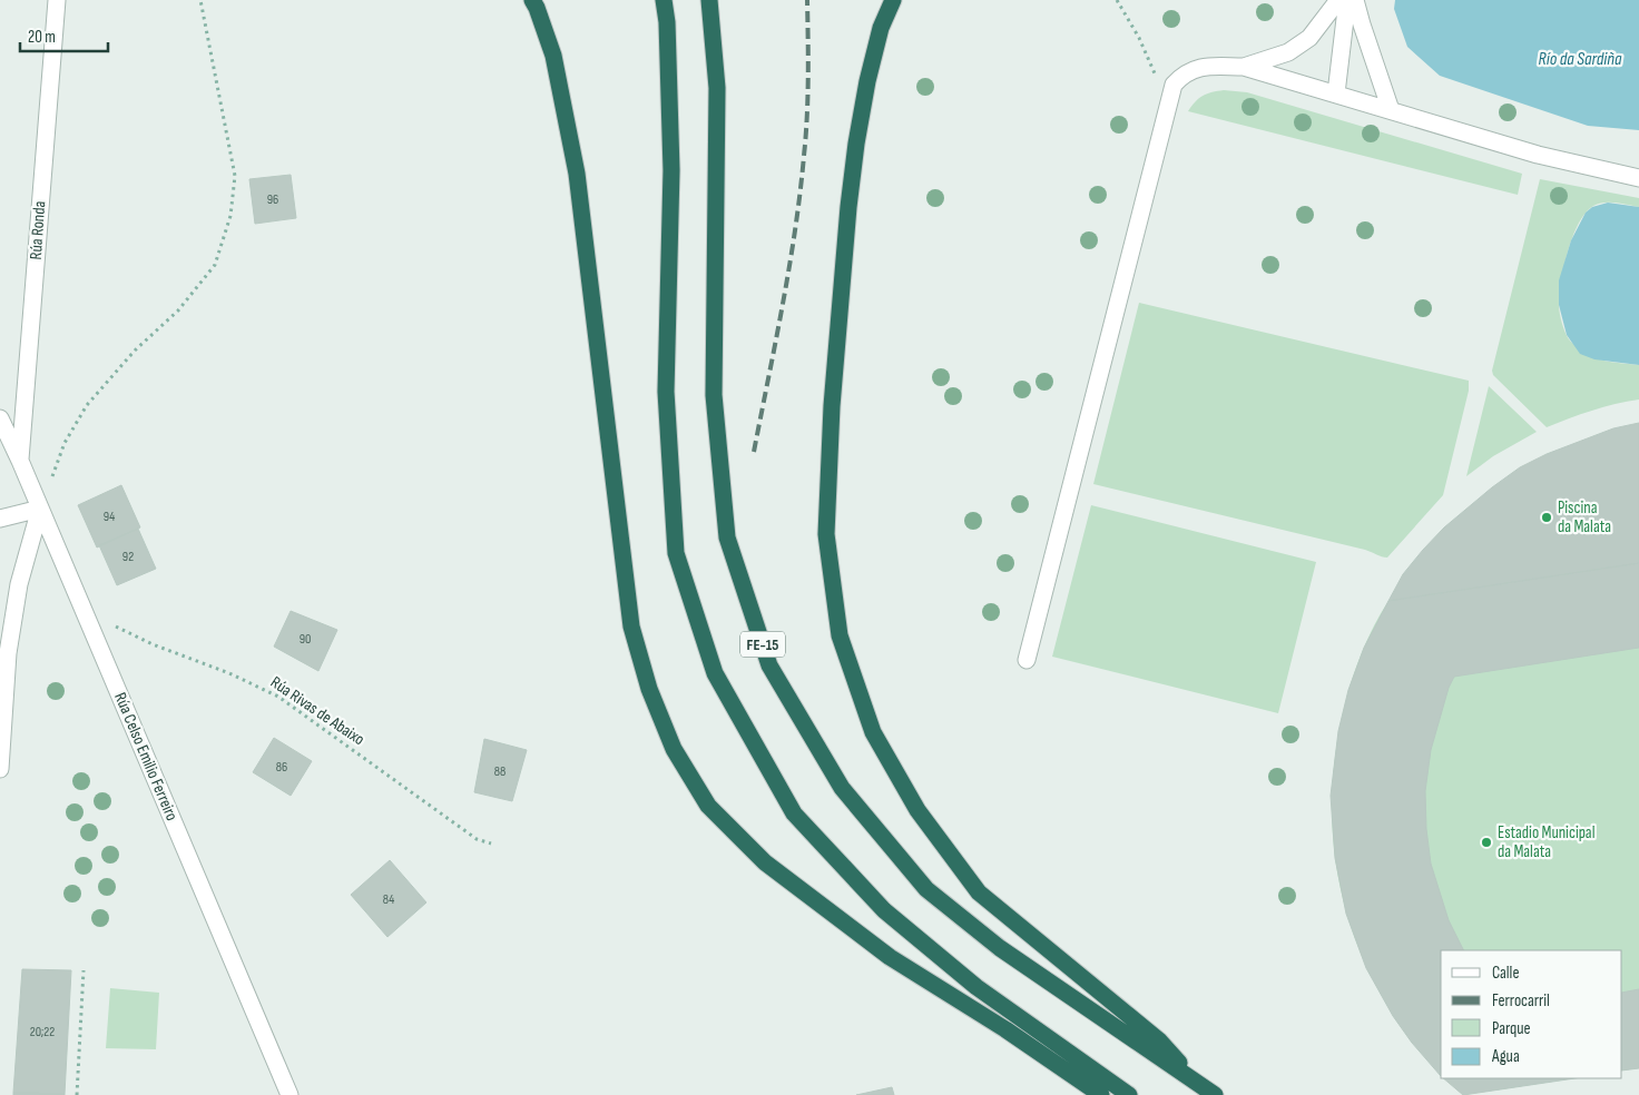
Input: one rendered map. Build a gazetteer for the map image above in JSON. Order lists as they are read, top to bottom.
{
  "streets": {
    "highway": ["FE-15"],
    "street": ["Rúa Ronda", "Rúa Celso Emilio Ferreiro"],
    "path": ["Rúa Rivas de Abaixo"]
  },
  "crossings": [
    ["Rúa Ronda", "Rúa Celso Emilio Ferreiro"]
  ],
  "water": ["Río da Sardiña"],
  "places": ["Piscina da Malata", "Estadio Municipal da Malata"],
  "house_numbers": [
    "96",
    "94",
    "92",
    "90",
    "86",
    "88",
    "84",
    "20;22"
  ],
  "legend": [
    "Calle",
    "Ferrocarril",
    "Parque",
    "Agua"
  ],
  "scale_bar": "20 m"
}
